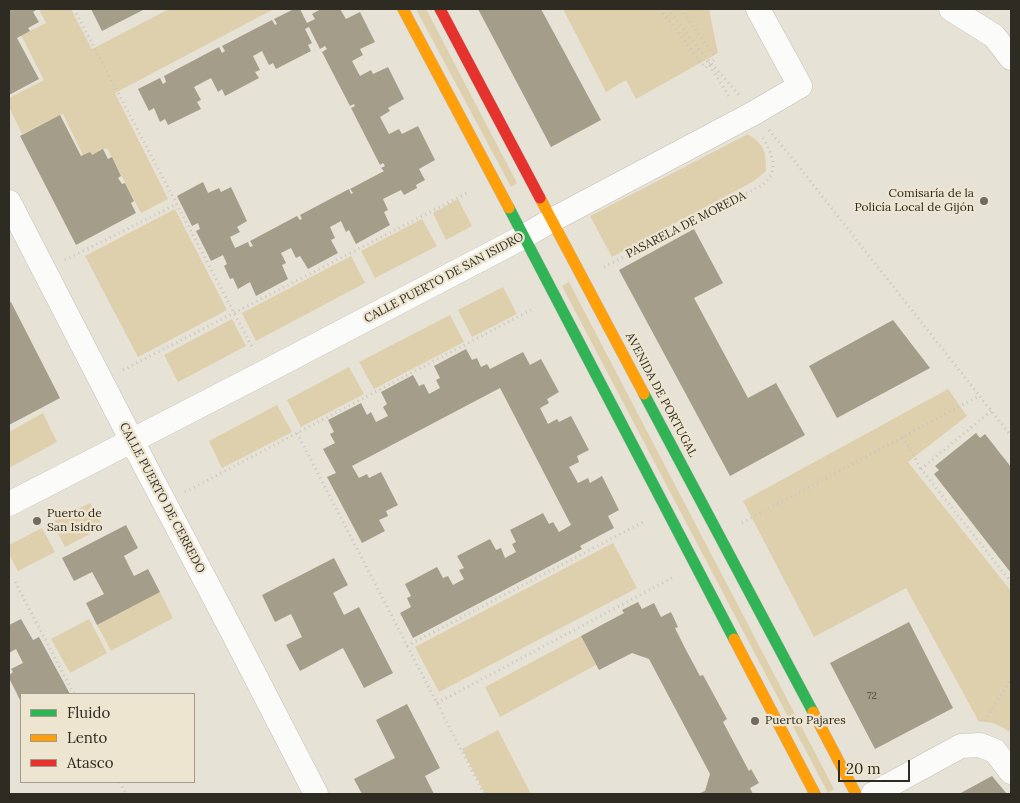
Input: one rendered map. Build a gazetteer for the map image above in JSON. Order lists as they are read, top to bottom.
{
  "streets": {
    "main road": ["AVENIDA DE PORTUGAL"],
    "street": ["CALLE PUERTO DE SAN ISIDRO", "CALLE PUERTO DE CERREDO"],
    "path": ["PASARELA DE MOREDA"]
  },
  "crossings": [
    ["PASARELA DE MOREDA", "AVENIDA DE PORTUGAL"],
    ["CALLE PUERTO DE SAN ISIDRO", "AVENIDA DE PORTUGAL"],
    ["CALLE PUERTO DE SAN ISIDRO", "CALLE PUERTO DE CERREDO"]
  ],
  "places": ["Comisaría de la Policía Local de Gijón", "Puerto de San Isidro", "Puerto Pajares"],
  "house_numbers": ["72"],
  "legend": ["Fluido", "Lento", "Atasco"],
  "scale_bar": "20 m"
}
